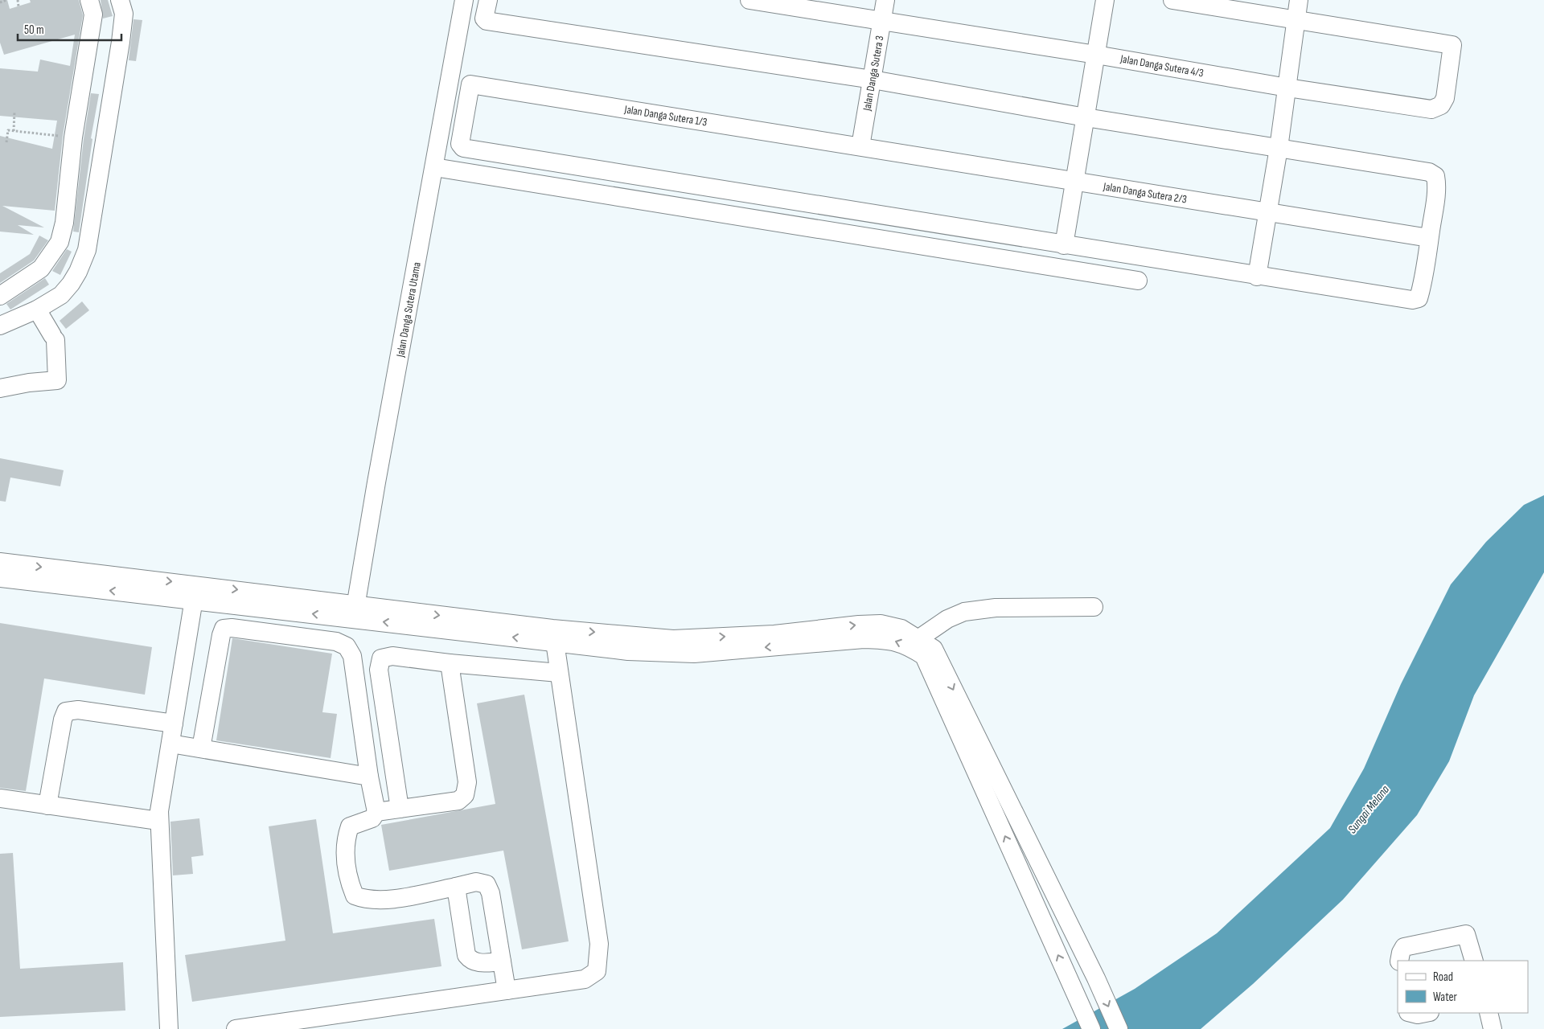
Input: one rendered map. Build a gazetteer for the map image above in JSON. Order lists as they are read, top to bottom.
{
  "streets": {
    "street": [
      "Jalan Danga Sutera 4/3",
      "Jalan Danga Sutera 3",
      "Jalan Danga Sutera 1/3",
      "Jalan Danga Sutera 2/3",
      "Jalan Danga Sutera Utama"
    ]
  },
  "crossings": [
    ["Jalan Danga Sutera 4/3", "Jalan Danga Sutera 3"],
    ["Jalan Danga Sutera 3", "Jalan Danga Sutera 1/3"],
    ["Jalan Danga Sutera 3", "Jalan Danga Sutera 2/3"],
    ["Jalan Danga Sutera 1/3", "Jalan Danga Sutera 2/3"]
  ],
  "water": ["Sungai Melana"],
  "legend": ["Road", "Water"],
  "scale_bar": "50 m"
}
